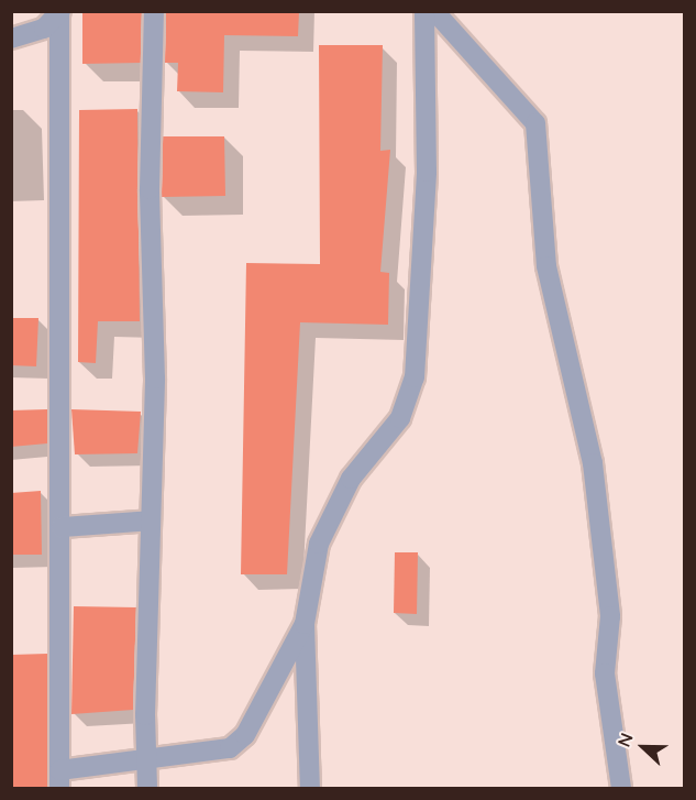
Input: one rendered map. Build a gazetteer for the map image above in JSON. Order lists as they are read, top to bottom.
{
  "north": "left"
}
